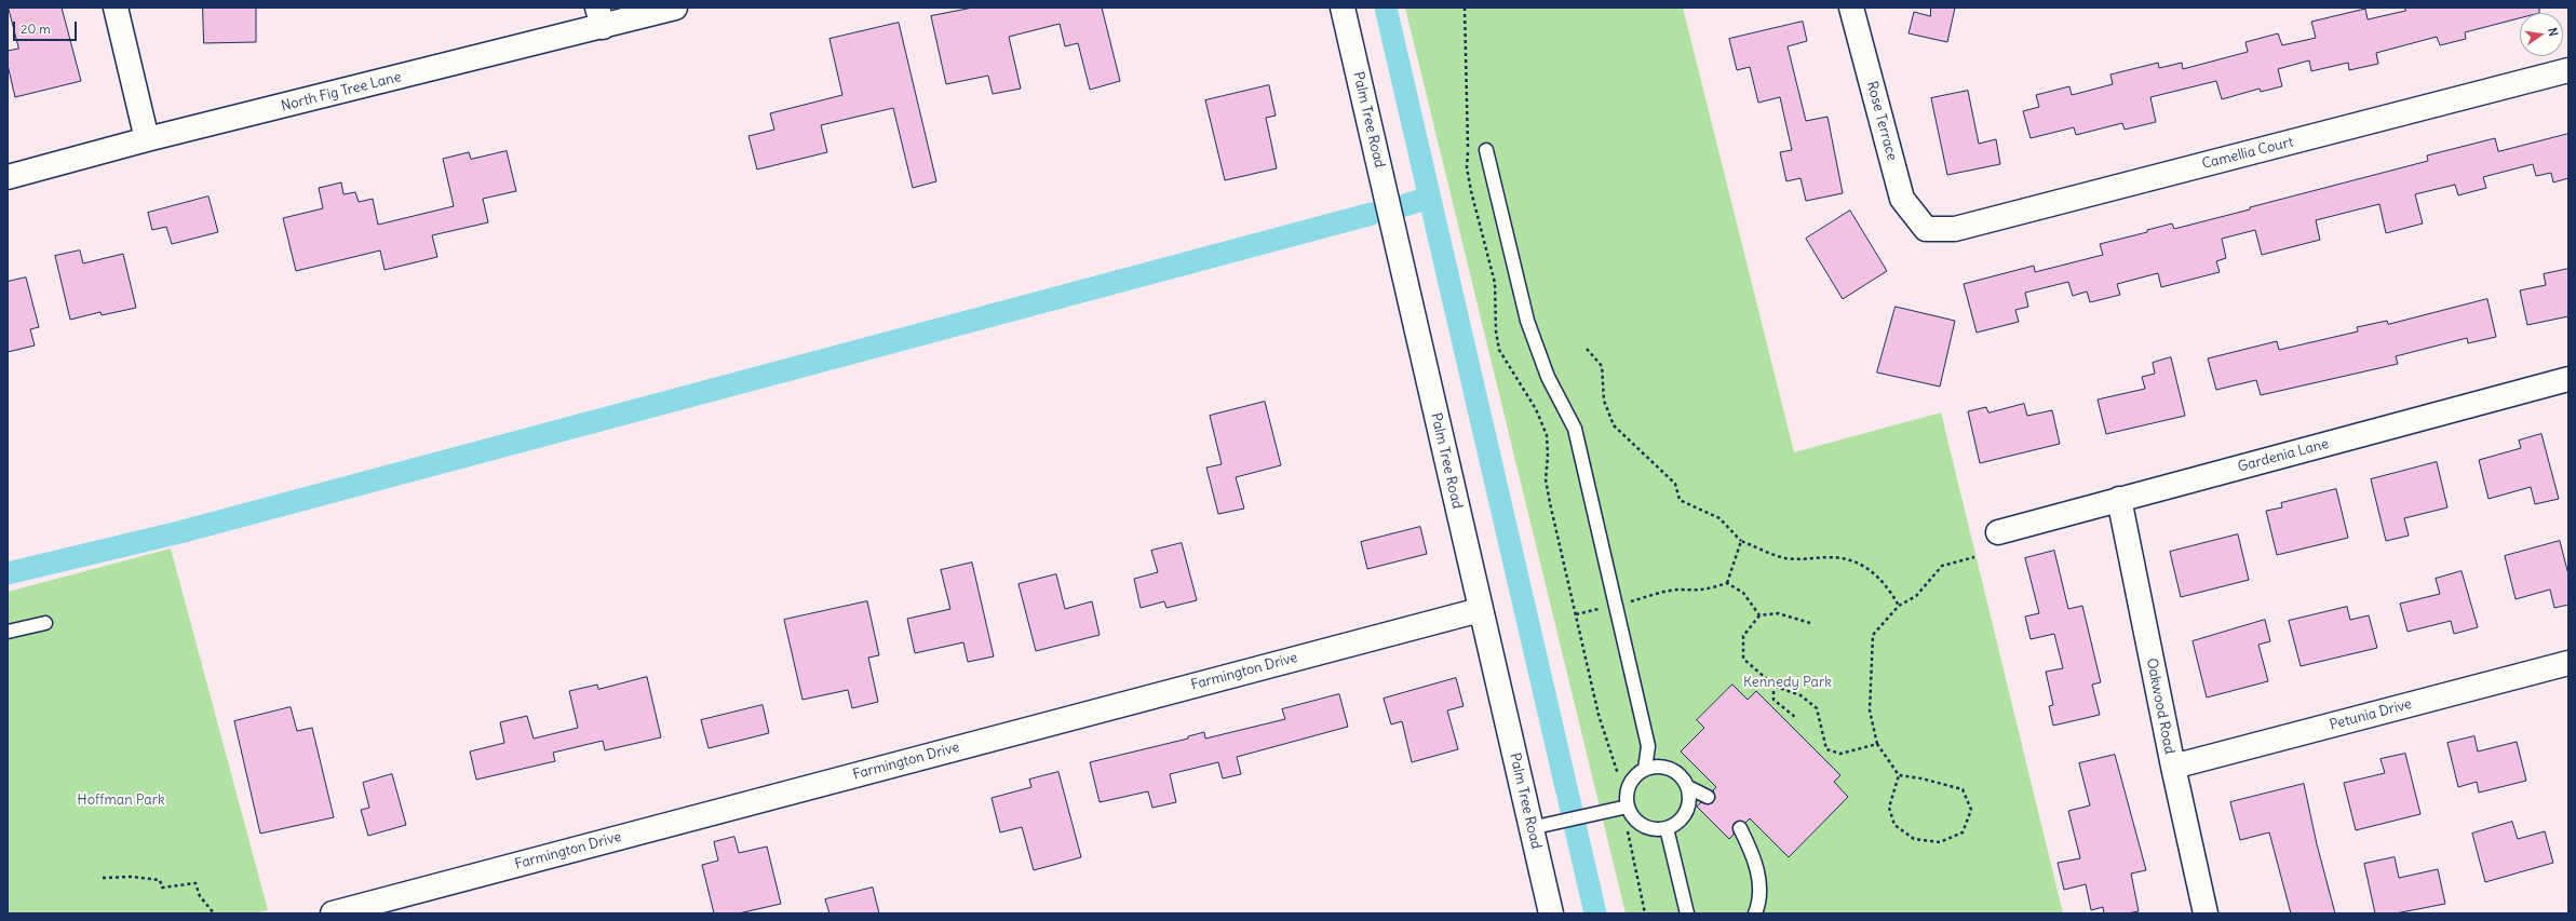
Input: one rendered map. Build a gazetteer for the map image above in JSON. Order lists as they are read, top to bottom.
{
  "streets": {
    "street": [
      "North Fig Tree Lane",
      "Palm Tree Road",
      "Rose Terrace",
      "Camellia Court",
      "Gardenia Lane",
      "Farmington Drive",
      "Oakwood Road",
      "Petunia Drive"
    ]
  },
  "crossings": [
    ["Palm Tree Road", "Farmington Drive"],
    ["Rose Terrace", "Camellia Court"],
    ["Gardenia Lane", "Oakwood Road"],
    ["Oakwood Road", "Petunia Drive"]
  ],
  "parks": ["Kennedy Park", "Hoffman Park"],
  "scale_bar": "20 m",
  "north": "right"
}
